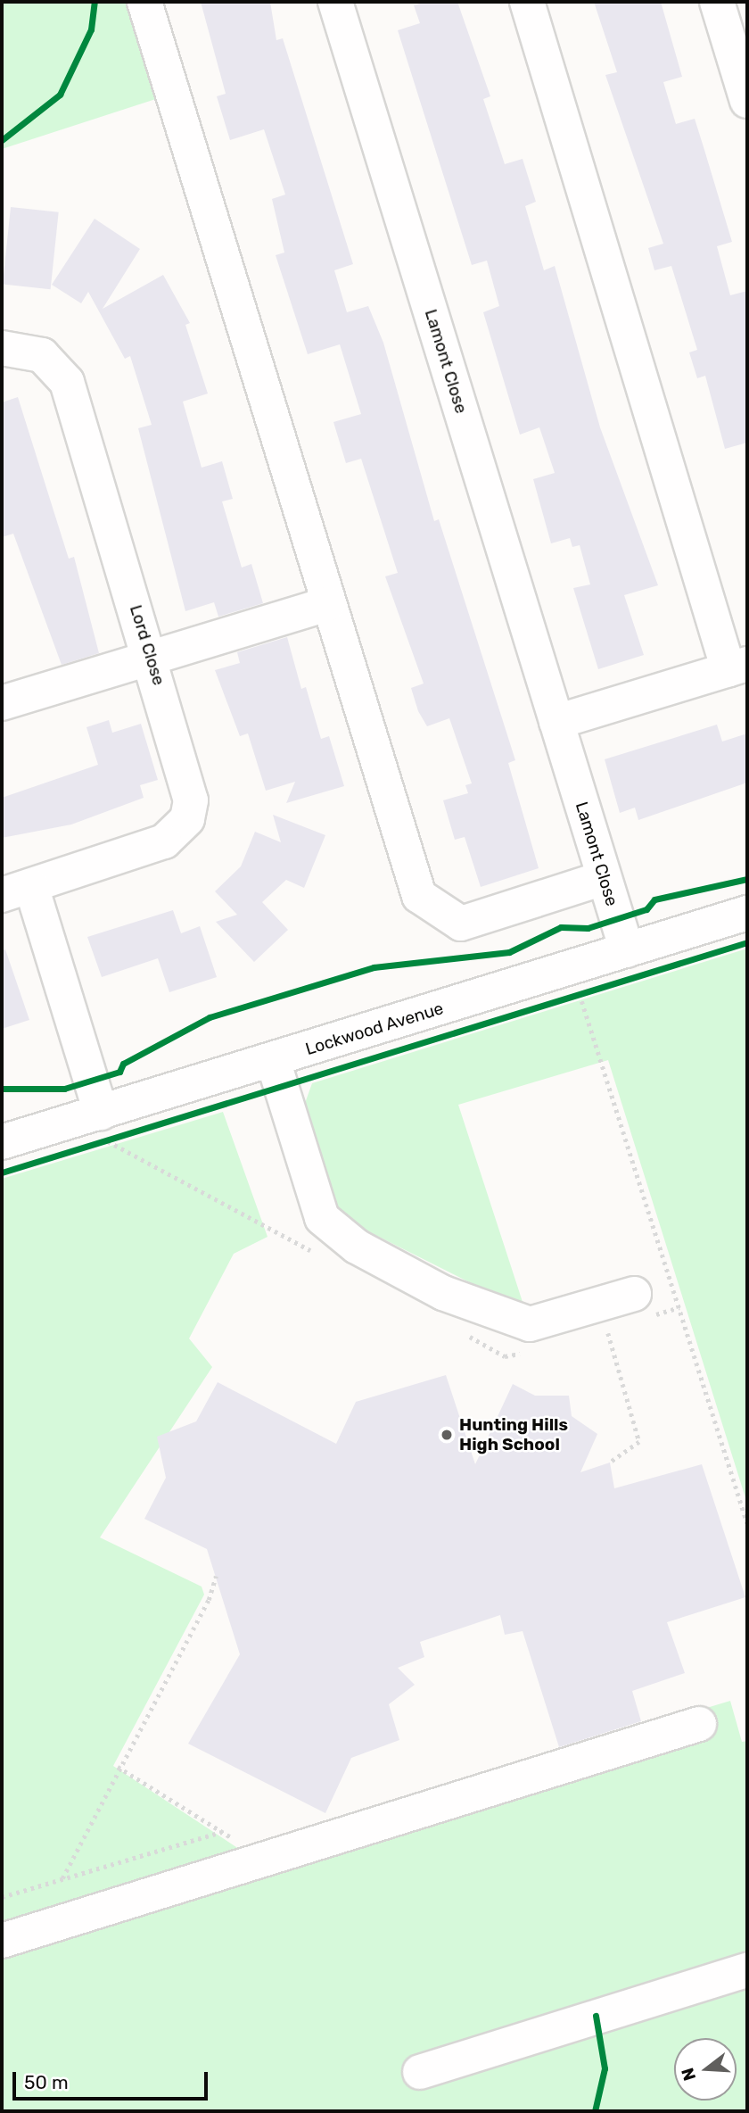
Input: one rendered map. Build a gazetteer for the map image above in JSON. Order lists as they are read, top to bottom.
{
  "streets": {
    "street": ["Lamont Close", "Lord Close", "Lockwood Avenue"]
  },
  "crossings": [
    ["Lamont Close", "Lockwood Avenue"],
    ["Lord Close", "Lockwood Avenue"]
  ],
  "places": ["Hunting Hills High School"],
  "scale_bar": "50 m",
  "north": "left"
}
